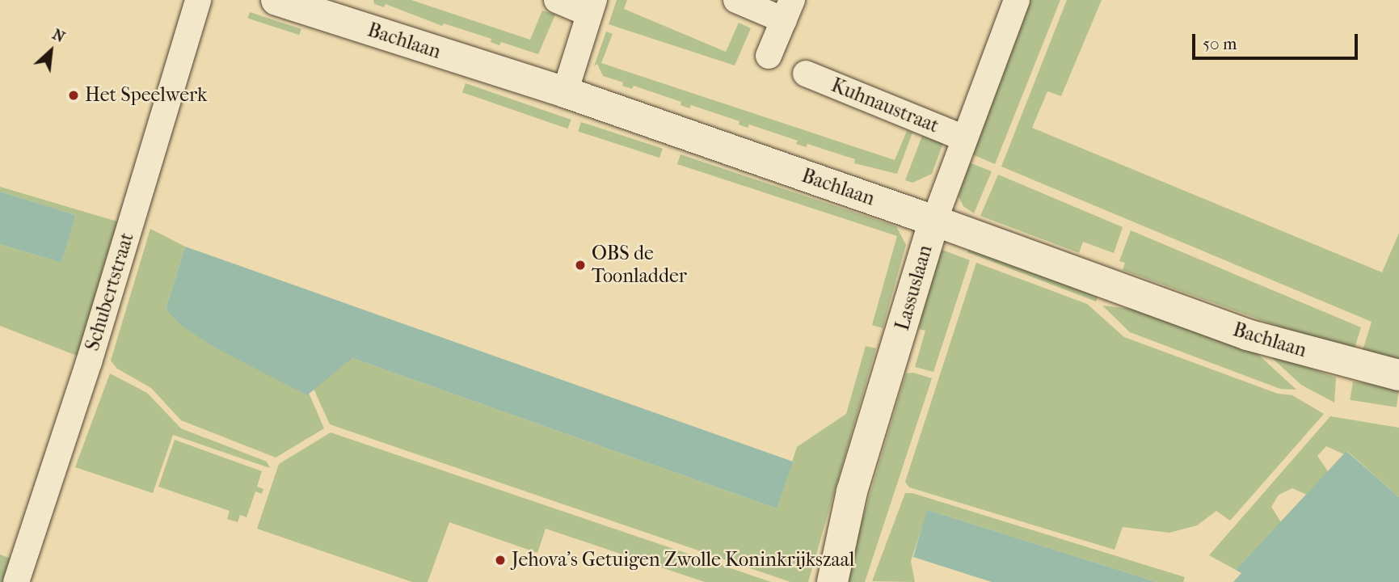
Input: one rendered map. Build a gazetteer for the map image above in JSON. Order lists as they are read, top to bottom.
{
  "streets": {
    "street": [
      "Bachlaan",
      "Kuhnaustraat",
      "Lassuslaan",
      "Schubertstraat"
    ]
  },
  "crossings": [
    ["Bachlaan", "Lassuslaan"],
    ["Kuhnaustraat", "Lassuslaan"]
  ],
  "places": ["Het Speelwerk", "OBS de Toonladder", "Jehova's Getuigen Zwolle Koninkrijkszaal"],
  "scale_bar": "50 m",
  "north": "top right"
}
